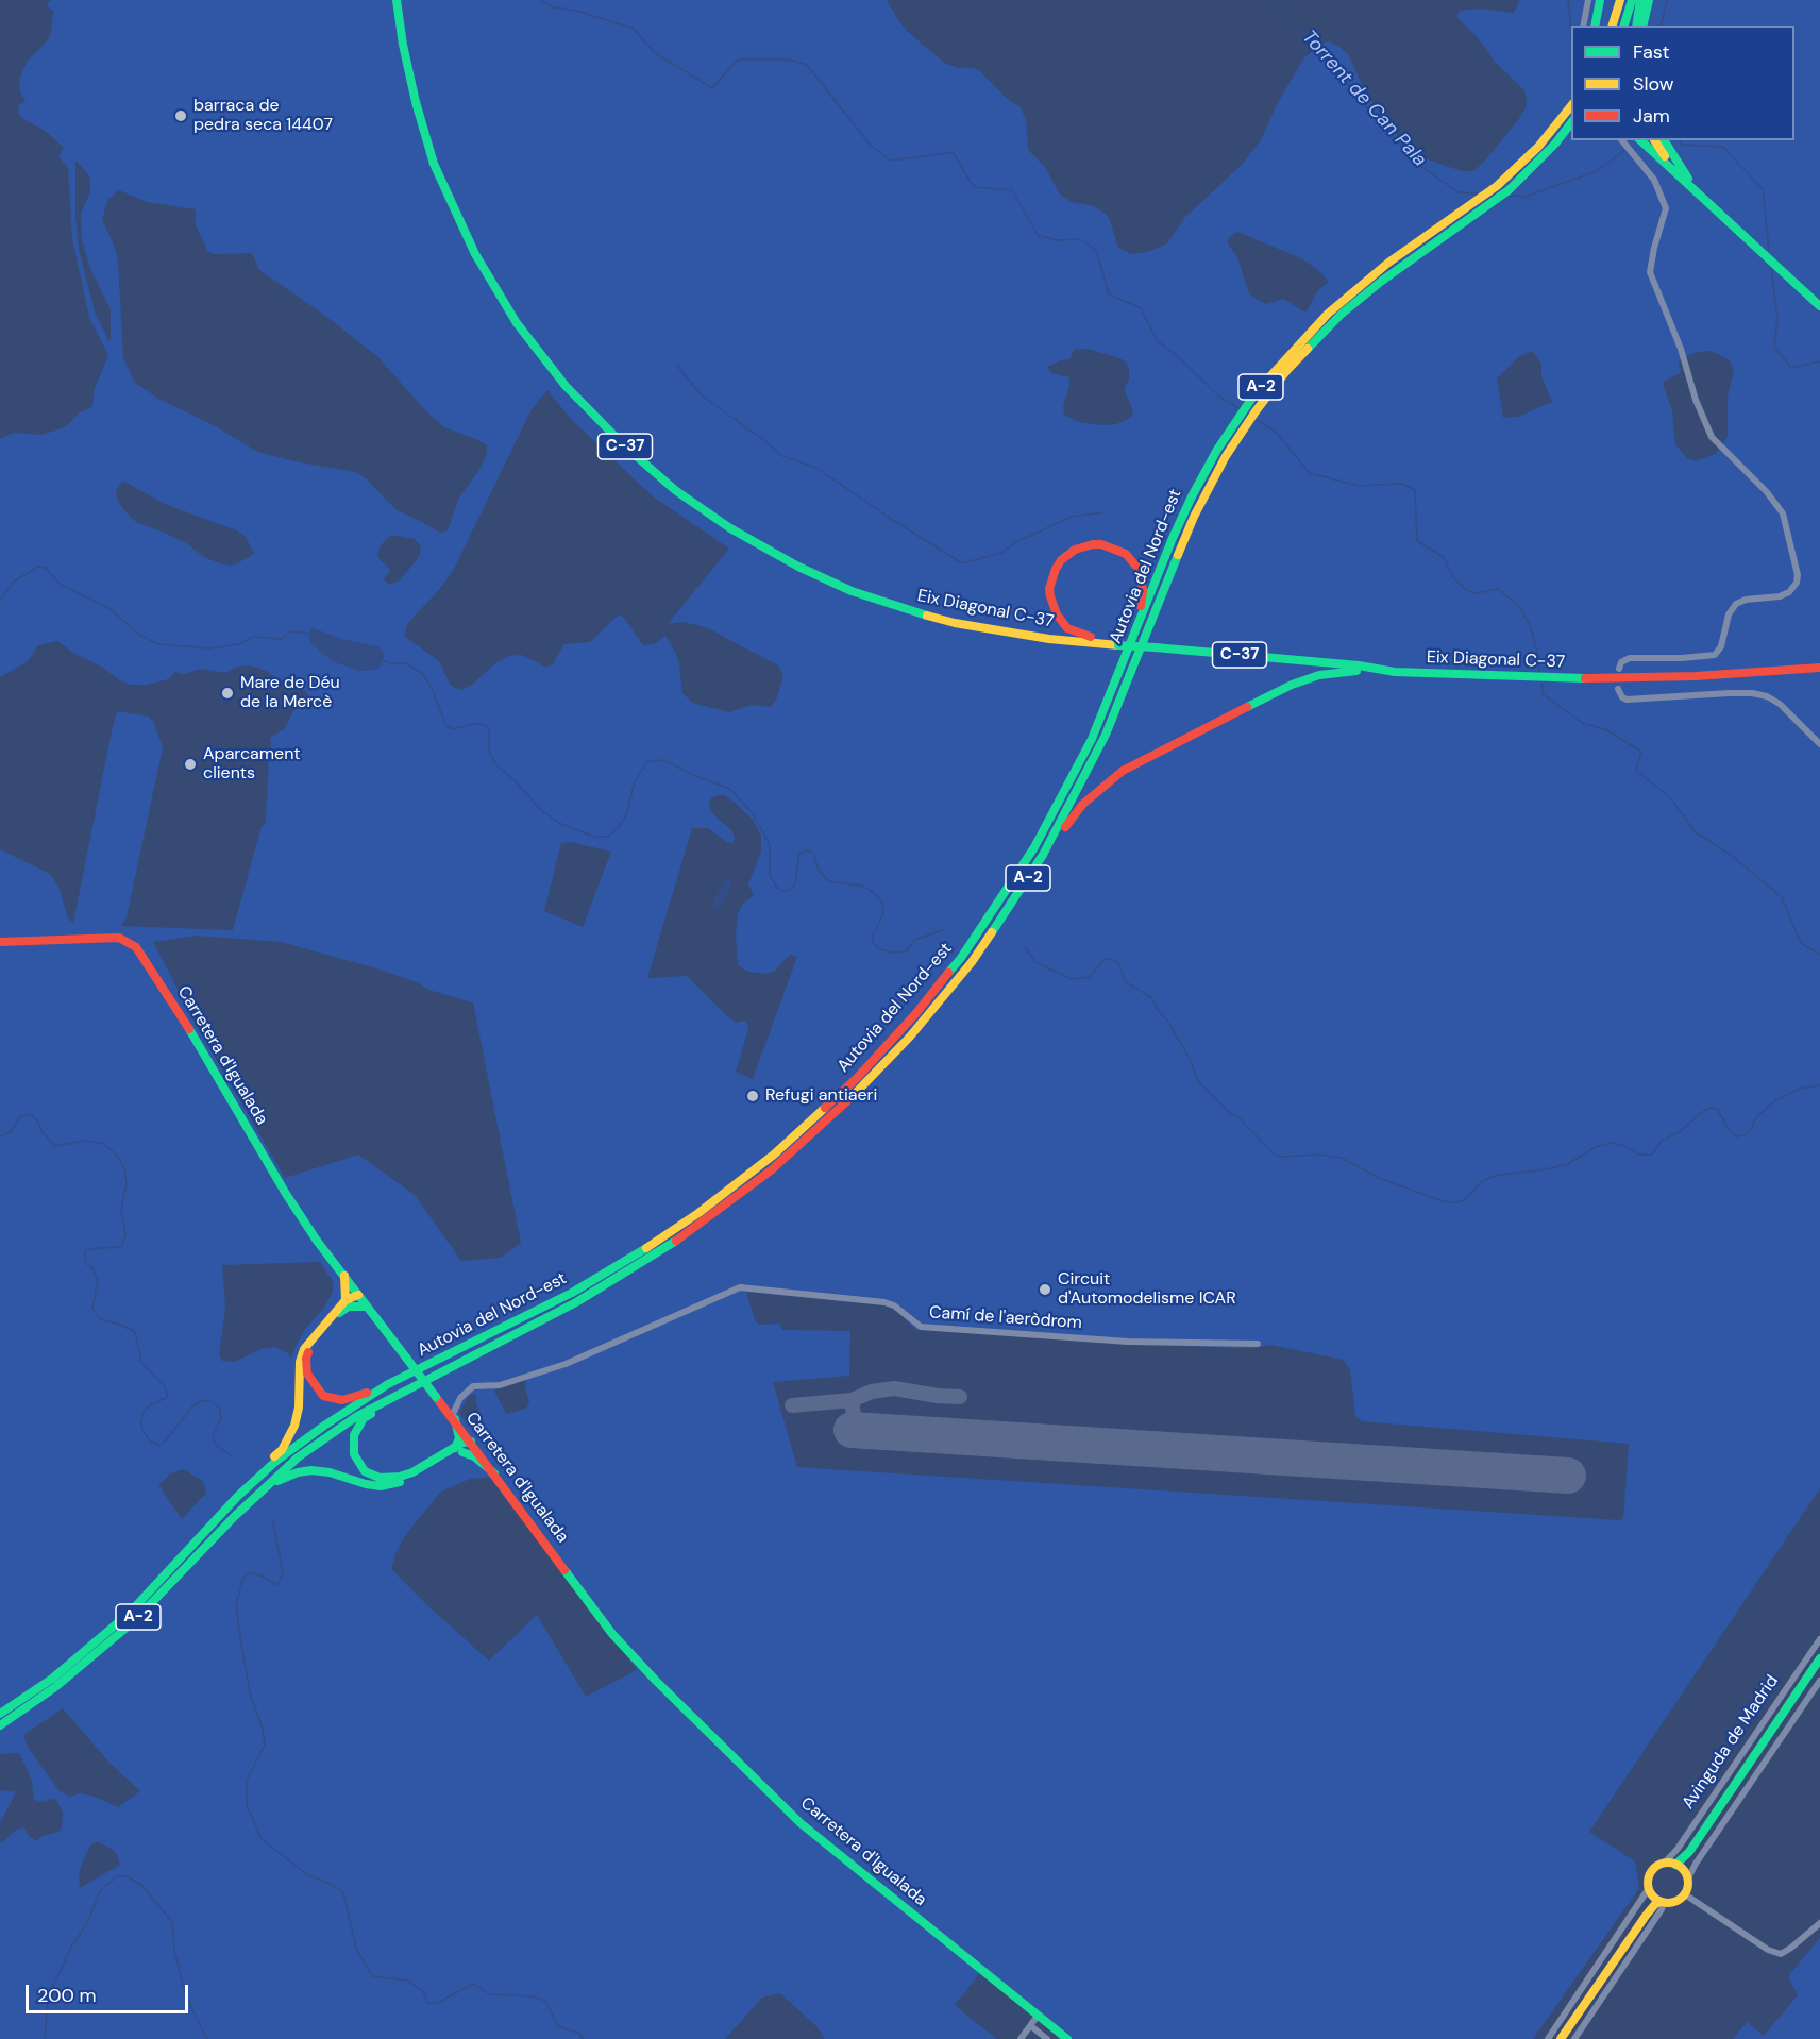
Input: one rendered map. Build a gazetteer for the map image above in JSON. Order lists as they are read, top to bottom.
{
  "streets": {
    "main road": [
      "A-2",
      "C-37",
      "Autovia del Nord-est",
      "Eix Diagonal C-37",
      "Carretera d'Igualada",
      "Avinguda de Madrid"
    ],
    "street": ["Camí de l'aeròdrom"]
  },
  "crossings": [
    ["Carretera d'Igualada", "Camí de l'aeròdrom"]
  ],
  "water": ["Torrent de Can Pala"],
  "places": [
    "barraca de pedra seca 14407",
    "Mare de Déu de la Mercè",
    "Aparcament clients",
    "Refugi antiaeri",
    "Circuit d'Automodelisme ICAR"
  ],
  "legend": ["Fast", "Slow", "Jam"],
  "scale_bar": "200 m"
}
